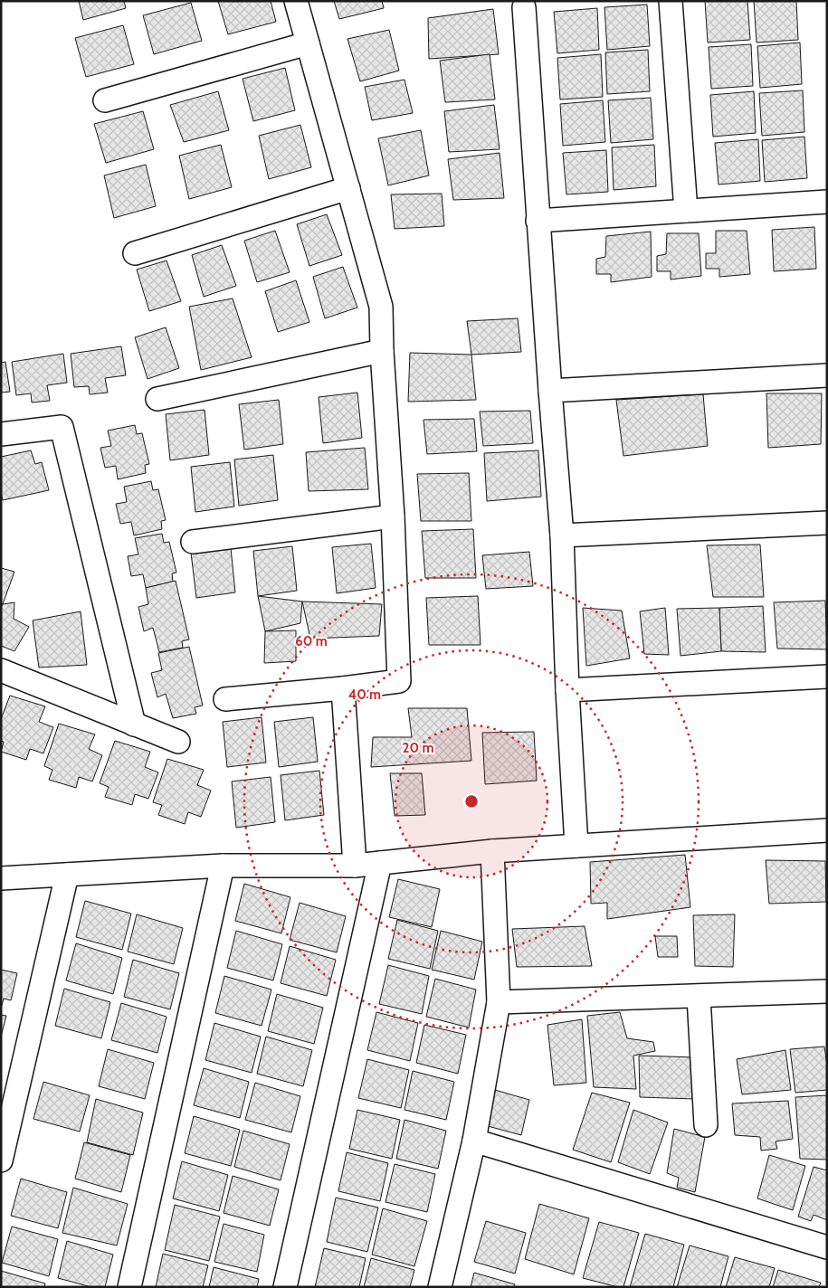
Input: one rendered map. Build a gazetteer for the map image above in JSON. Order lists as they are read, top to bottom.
{
  "rings": ["60 m", "40 m", "20 m"]
}
